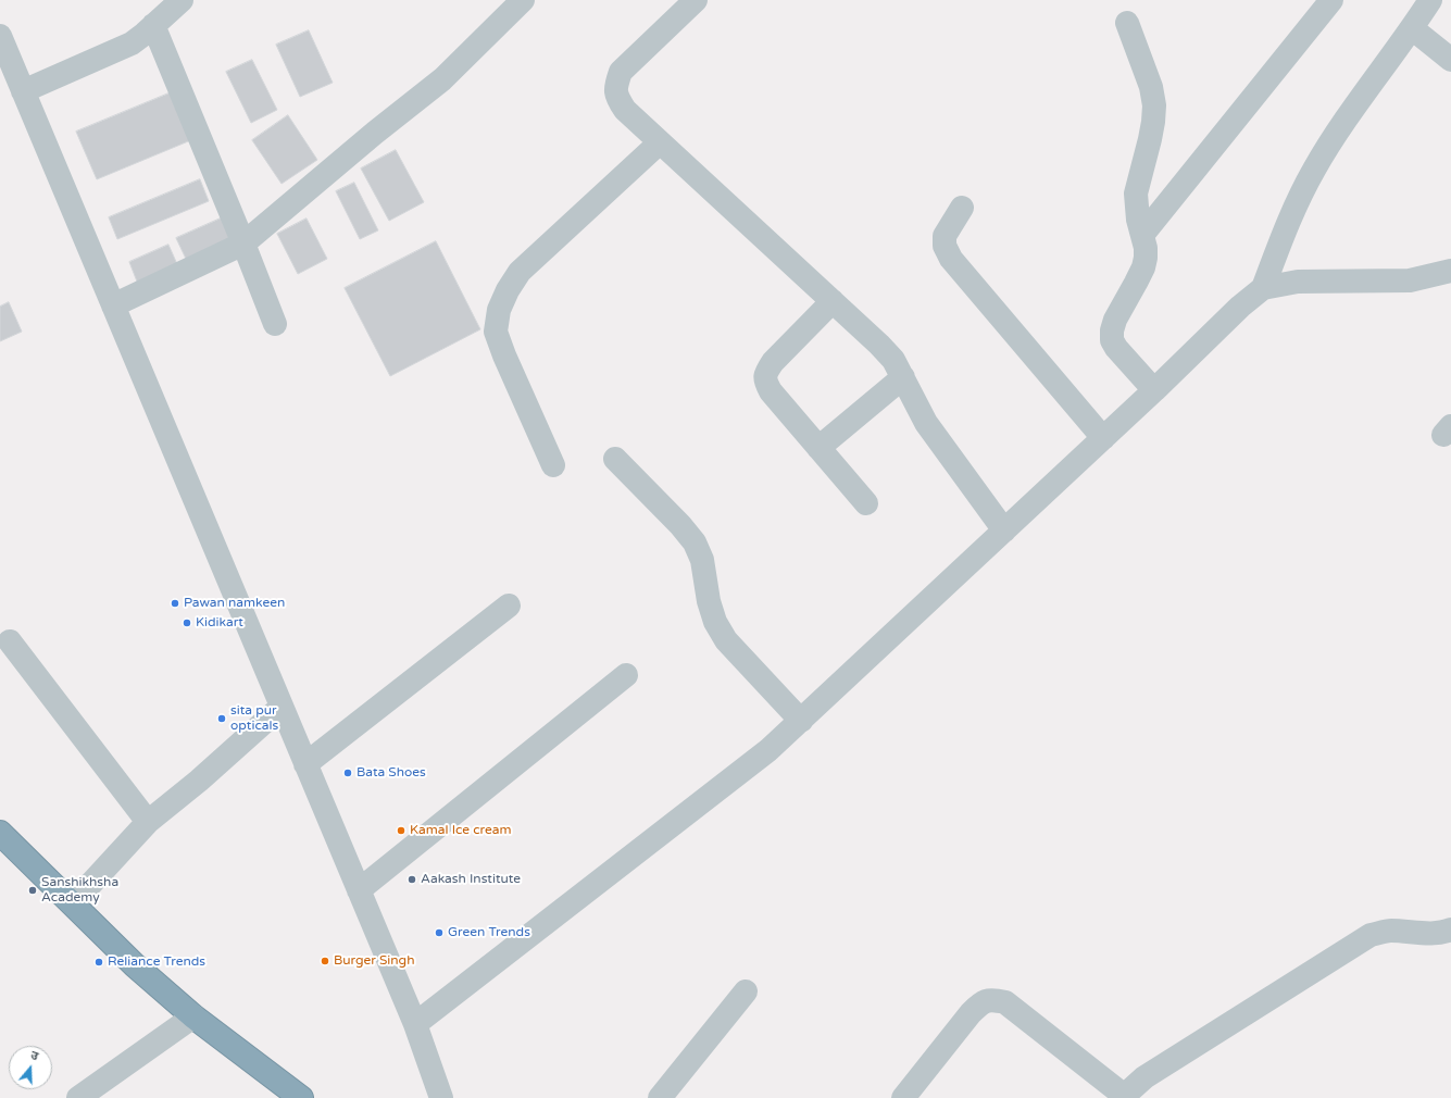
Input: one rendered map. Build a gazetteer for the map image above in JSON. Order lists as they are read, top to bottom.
{
  "places": [
    "Pawan namkeen",
    "Kidikart",
    "sita pur opticals",
    "Bata Shoes",
    "Kamal Ice cream",
    "Aakash Institute",
    "Sanshikhsha Academy",
    "Green Trends",
    "Burger Singh",
    "Reliance Trends"
  ],
  "north": "top"
}
